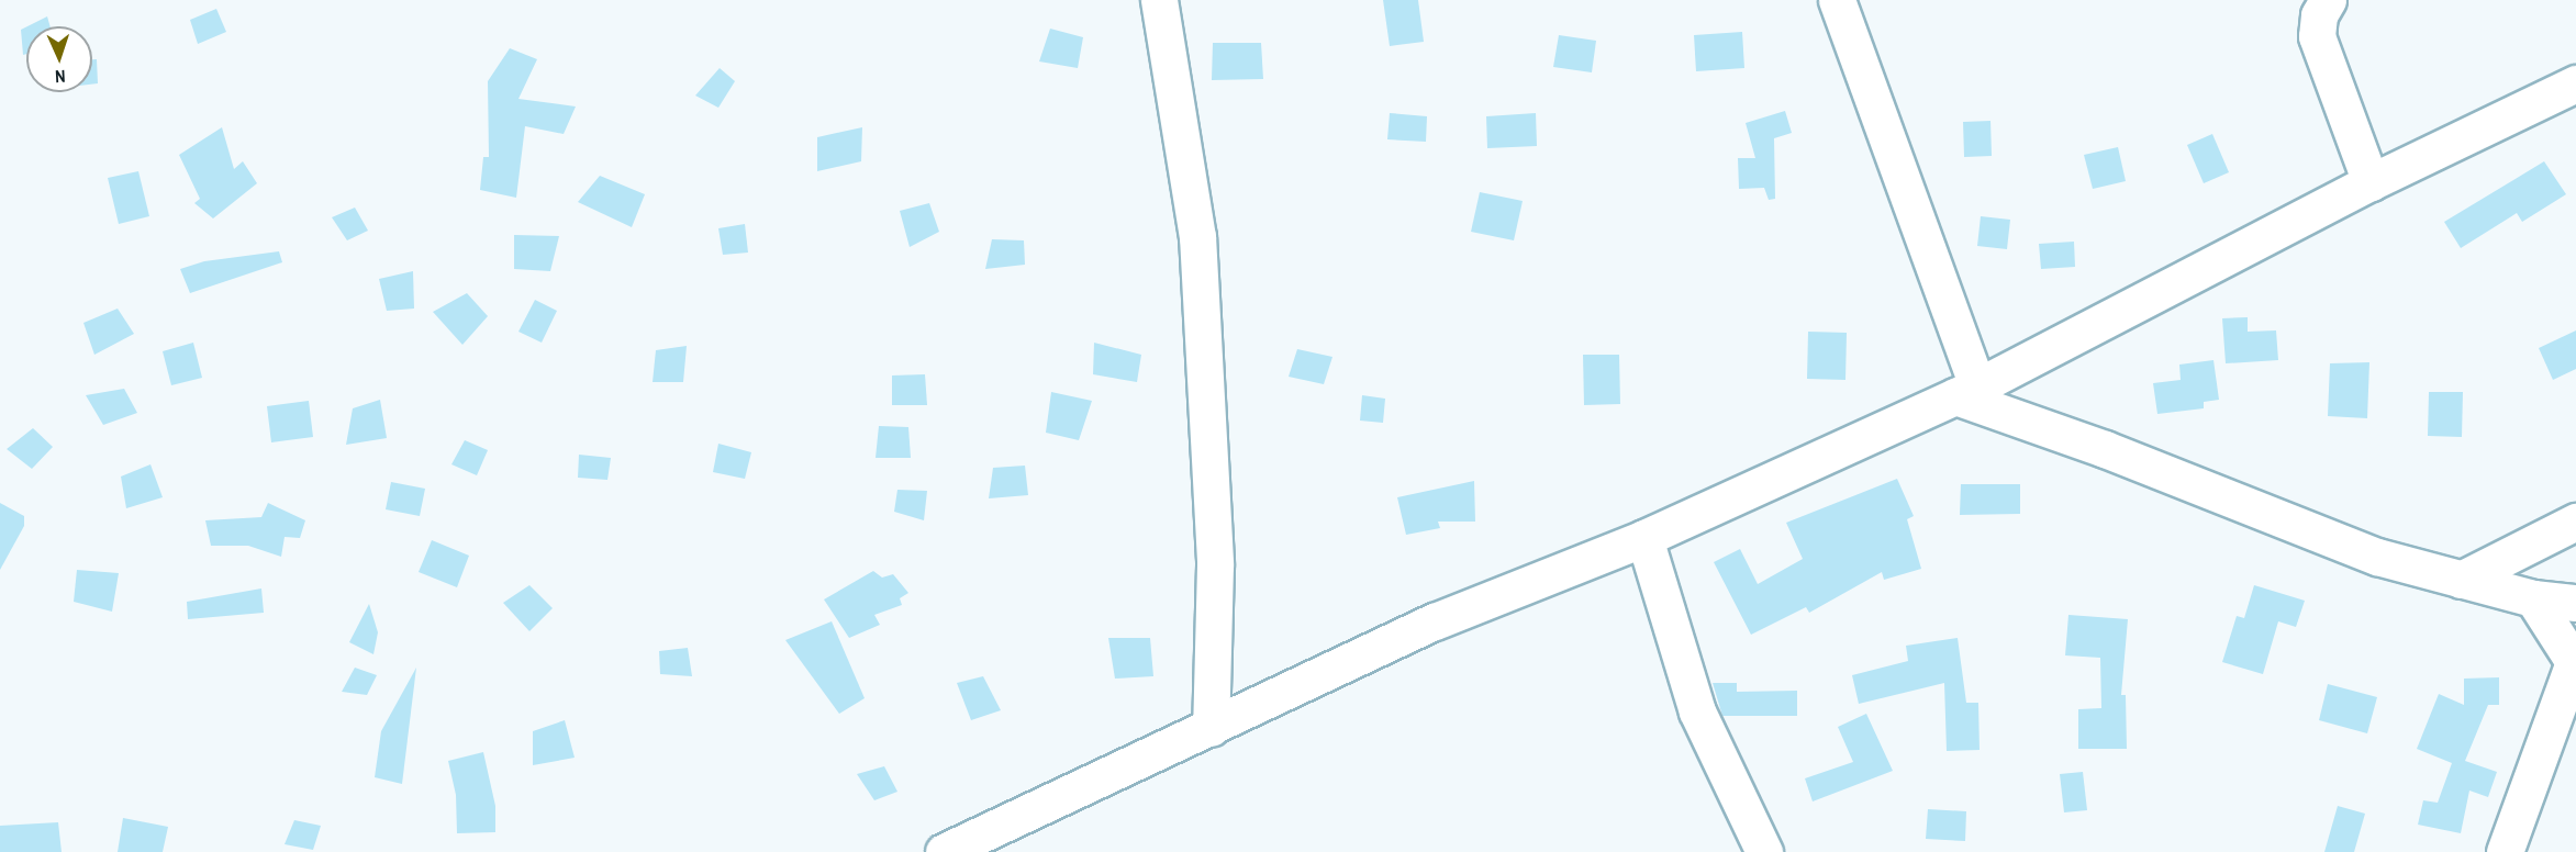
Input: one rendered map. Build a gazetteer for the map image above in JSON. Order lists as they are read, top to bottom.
{
  "north": "bottom"
}
